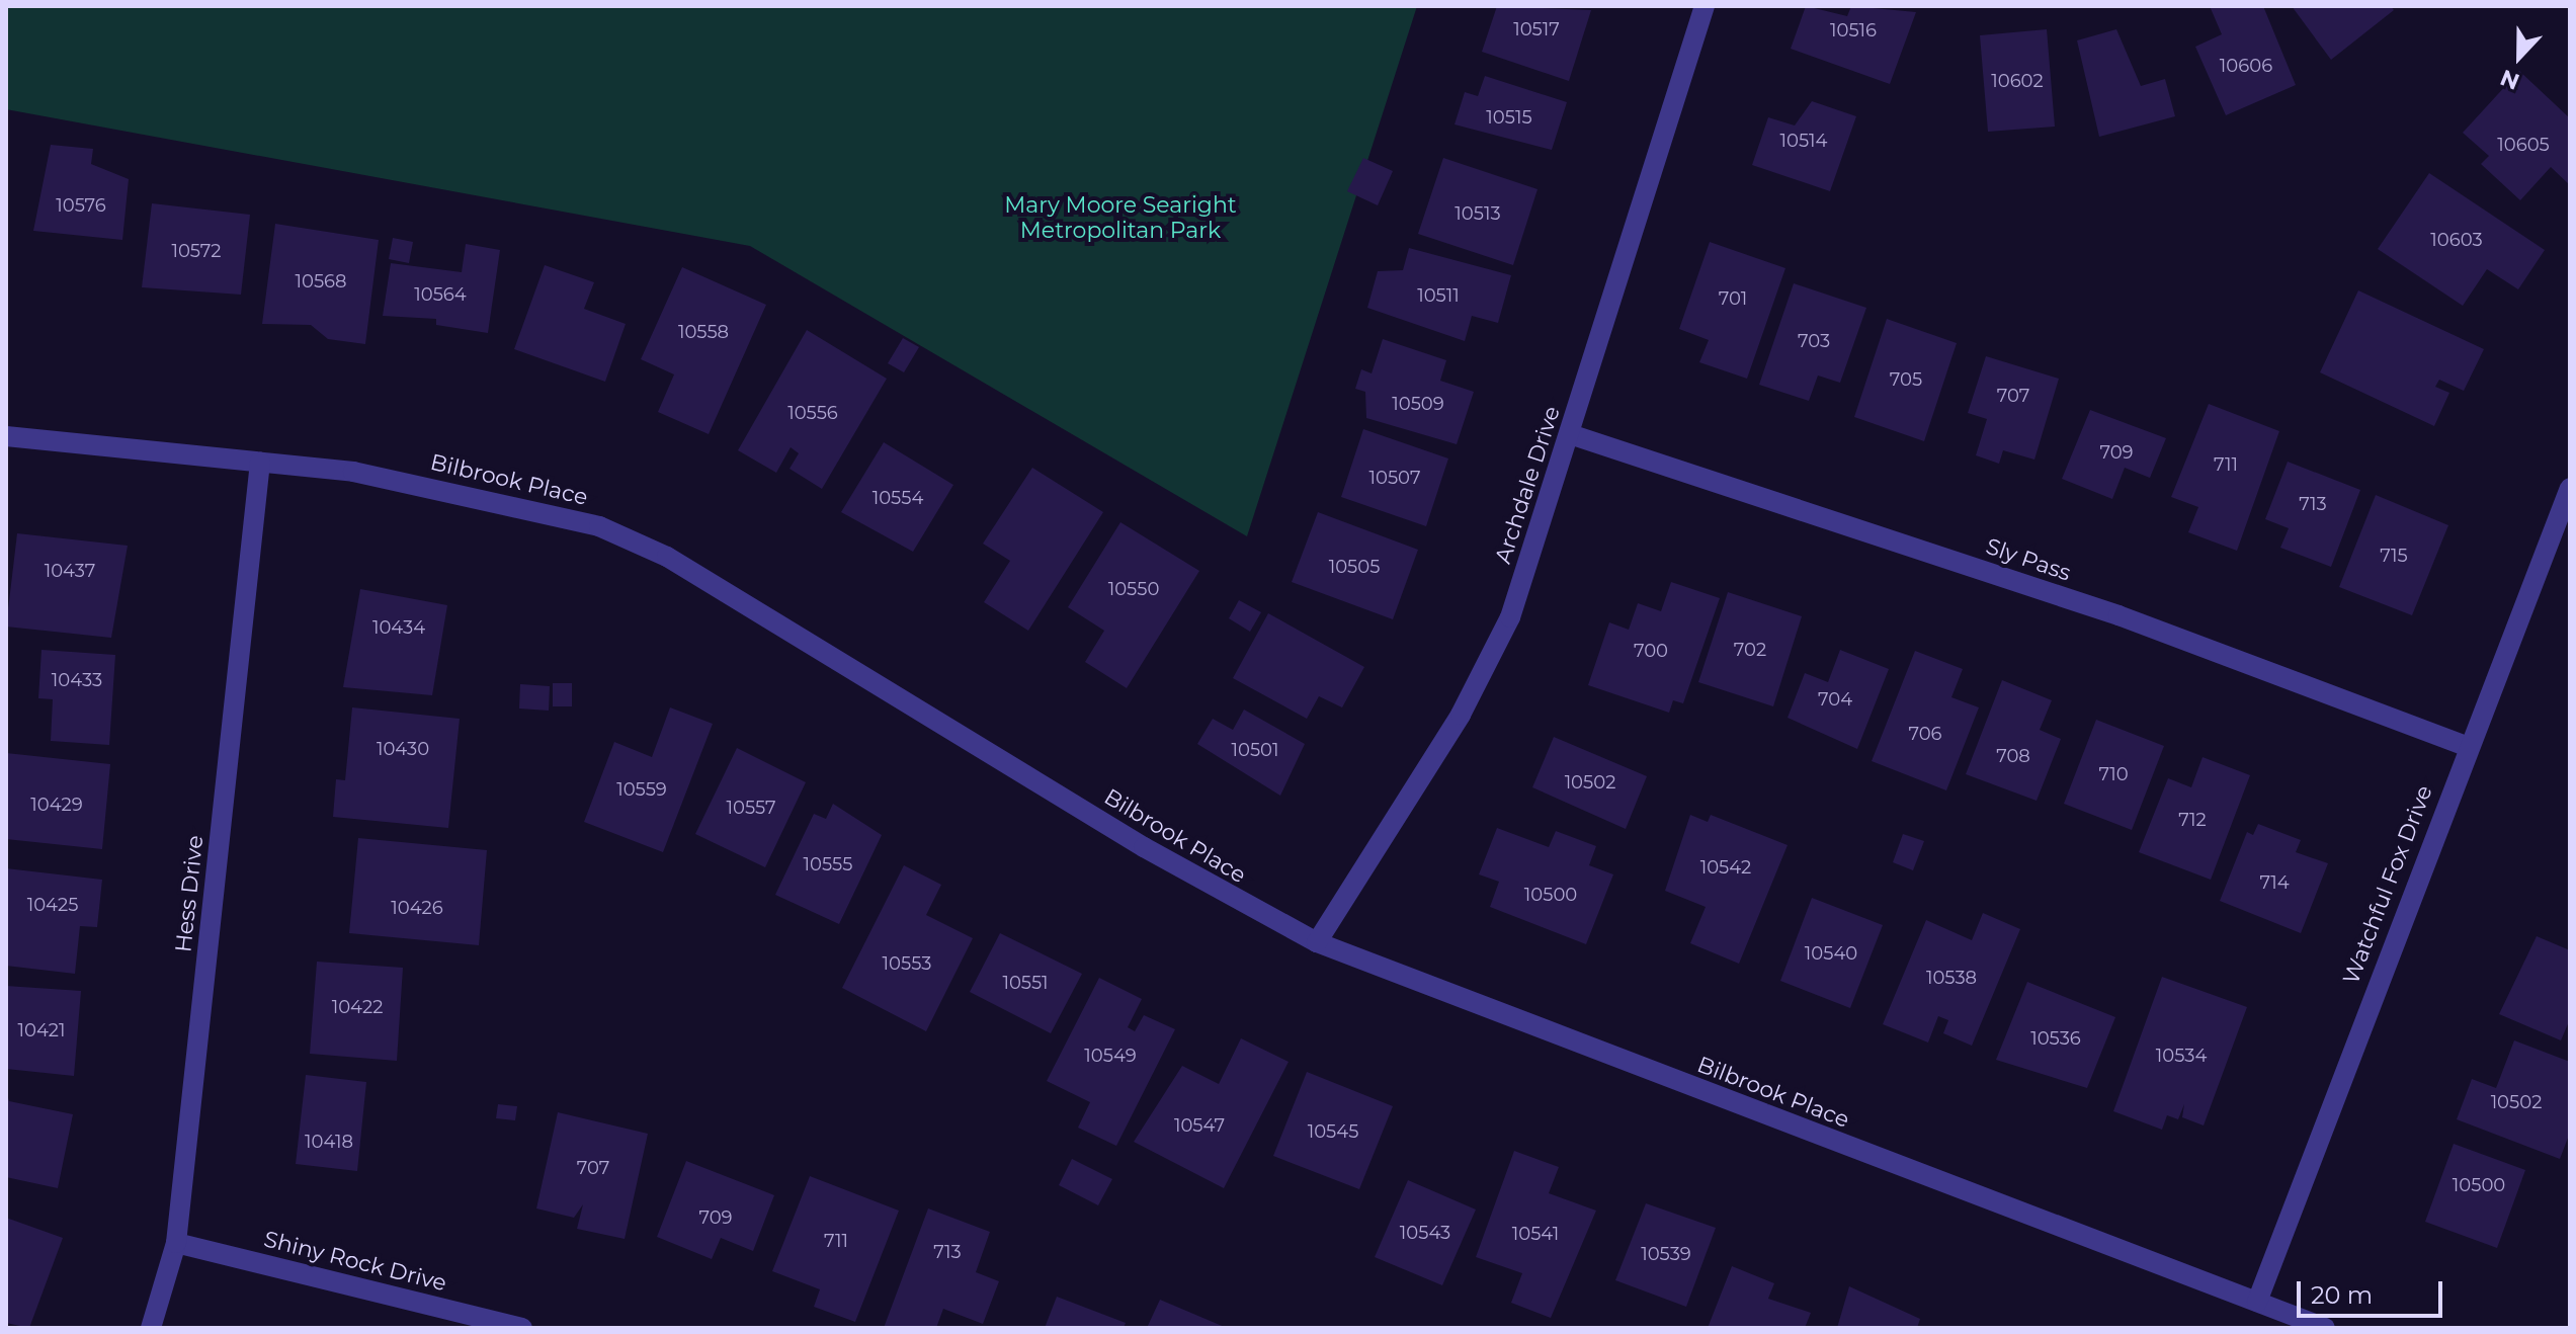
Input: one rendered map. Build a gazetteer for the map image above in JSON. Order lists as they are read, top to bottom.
{
  "streets": {
    "street": [
      "Bilbrook Place",
      "Archdale Drive",
      "Sly Pass",
      "Watchful Fox Drive",
      "Hess Drive",
      "Shiny Rock Drive"
    ]
  },
  "crossings": [
    ["Bilbrook Place", "Archdale Drive"],
    ["Bilbrook Place", "Watchful Fox Drive"],
    ["Bilbrook Place", "Hess Drive"],
    ["Archdale Drive", "Sly Pass"],
    ["Sly Pass", "Watchful Fox Drive"],
    ["Hess Drive", "Shiny Rock Drive"]
  ],
  "parks": ["Mary Moore Searight Metropolitan Park"],
  "house_numbers": [
    "10517",
    "10516",
    "10606",
    "10602",
    "10515",
    "10514",
    "10605",
    "10576",
    "10513",
    "10603",
    "10572",
    "10568",
    "10564",
    "10511",
    "701",
    "10558",
    "703",
    "705",
    "707",
    "10509",
    "10556",
    "709",
    "711",
    "10507",
    "10554",
    "713",
    "715",
    "10505",
    "10437",
    "10550",
    "10434",
    "702",
    "700",
    "10433",
    "704",
    "706",
    "10430",
    "10501",
    "708",
    "710",
    "10502",
    "10559",
    "10429",
    "10557",
    "712",
    "10555",
    "10542",
    "714",
    "10500",
    "10425",
    "10426",
    "10540",
    "10553",
    "10538",
    "10551",
    "10422",
    "10421",
    "10536",
    "10549",
    "10534",
    "10502",
    "10547",
    "10545",
    "10418",
    "707",
    "10500",
    "709",
    "10543",
    "10541",
    "711",
    "713",
    "10539"
  ],
  "scale_bar": "20 m",
  "north": "bottom"
}
